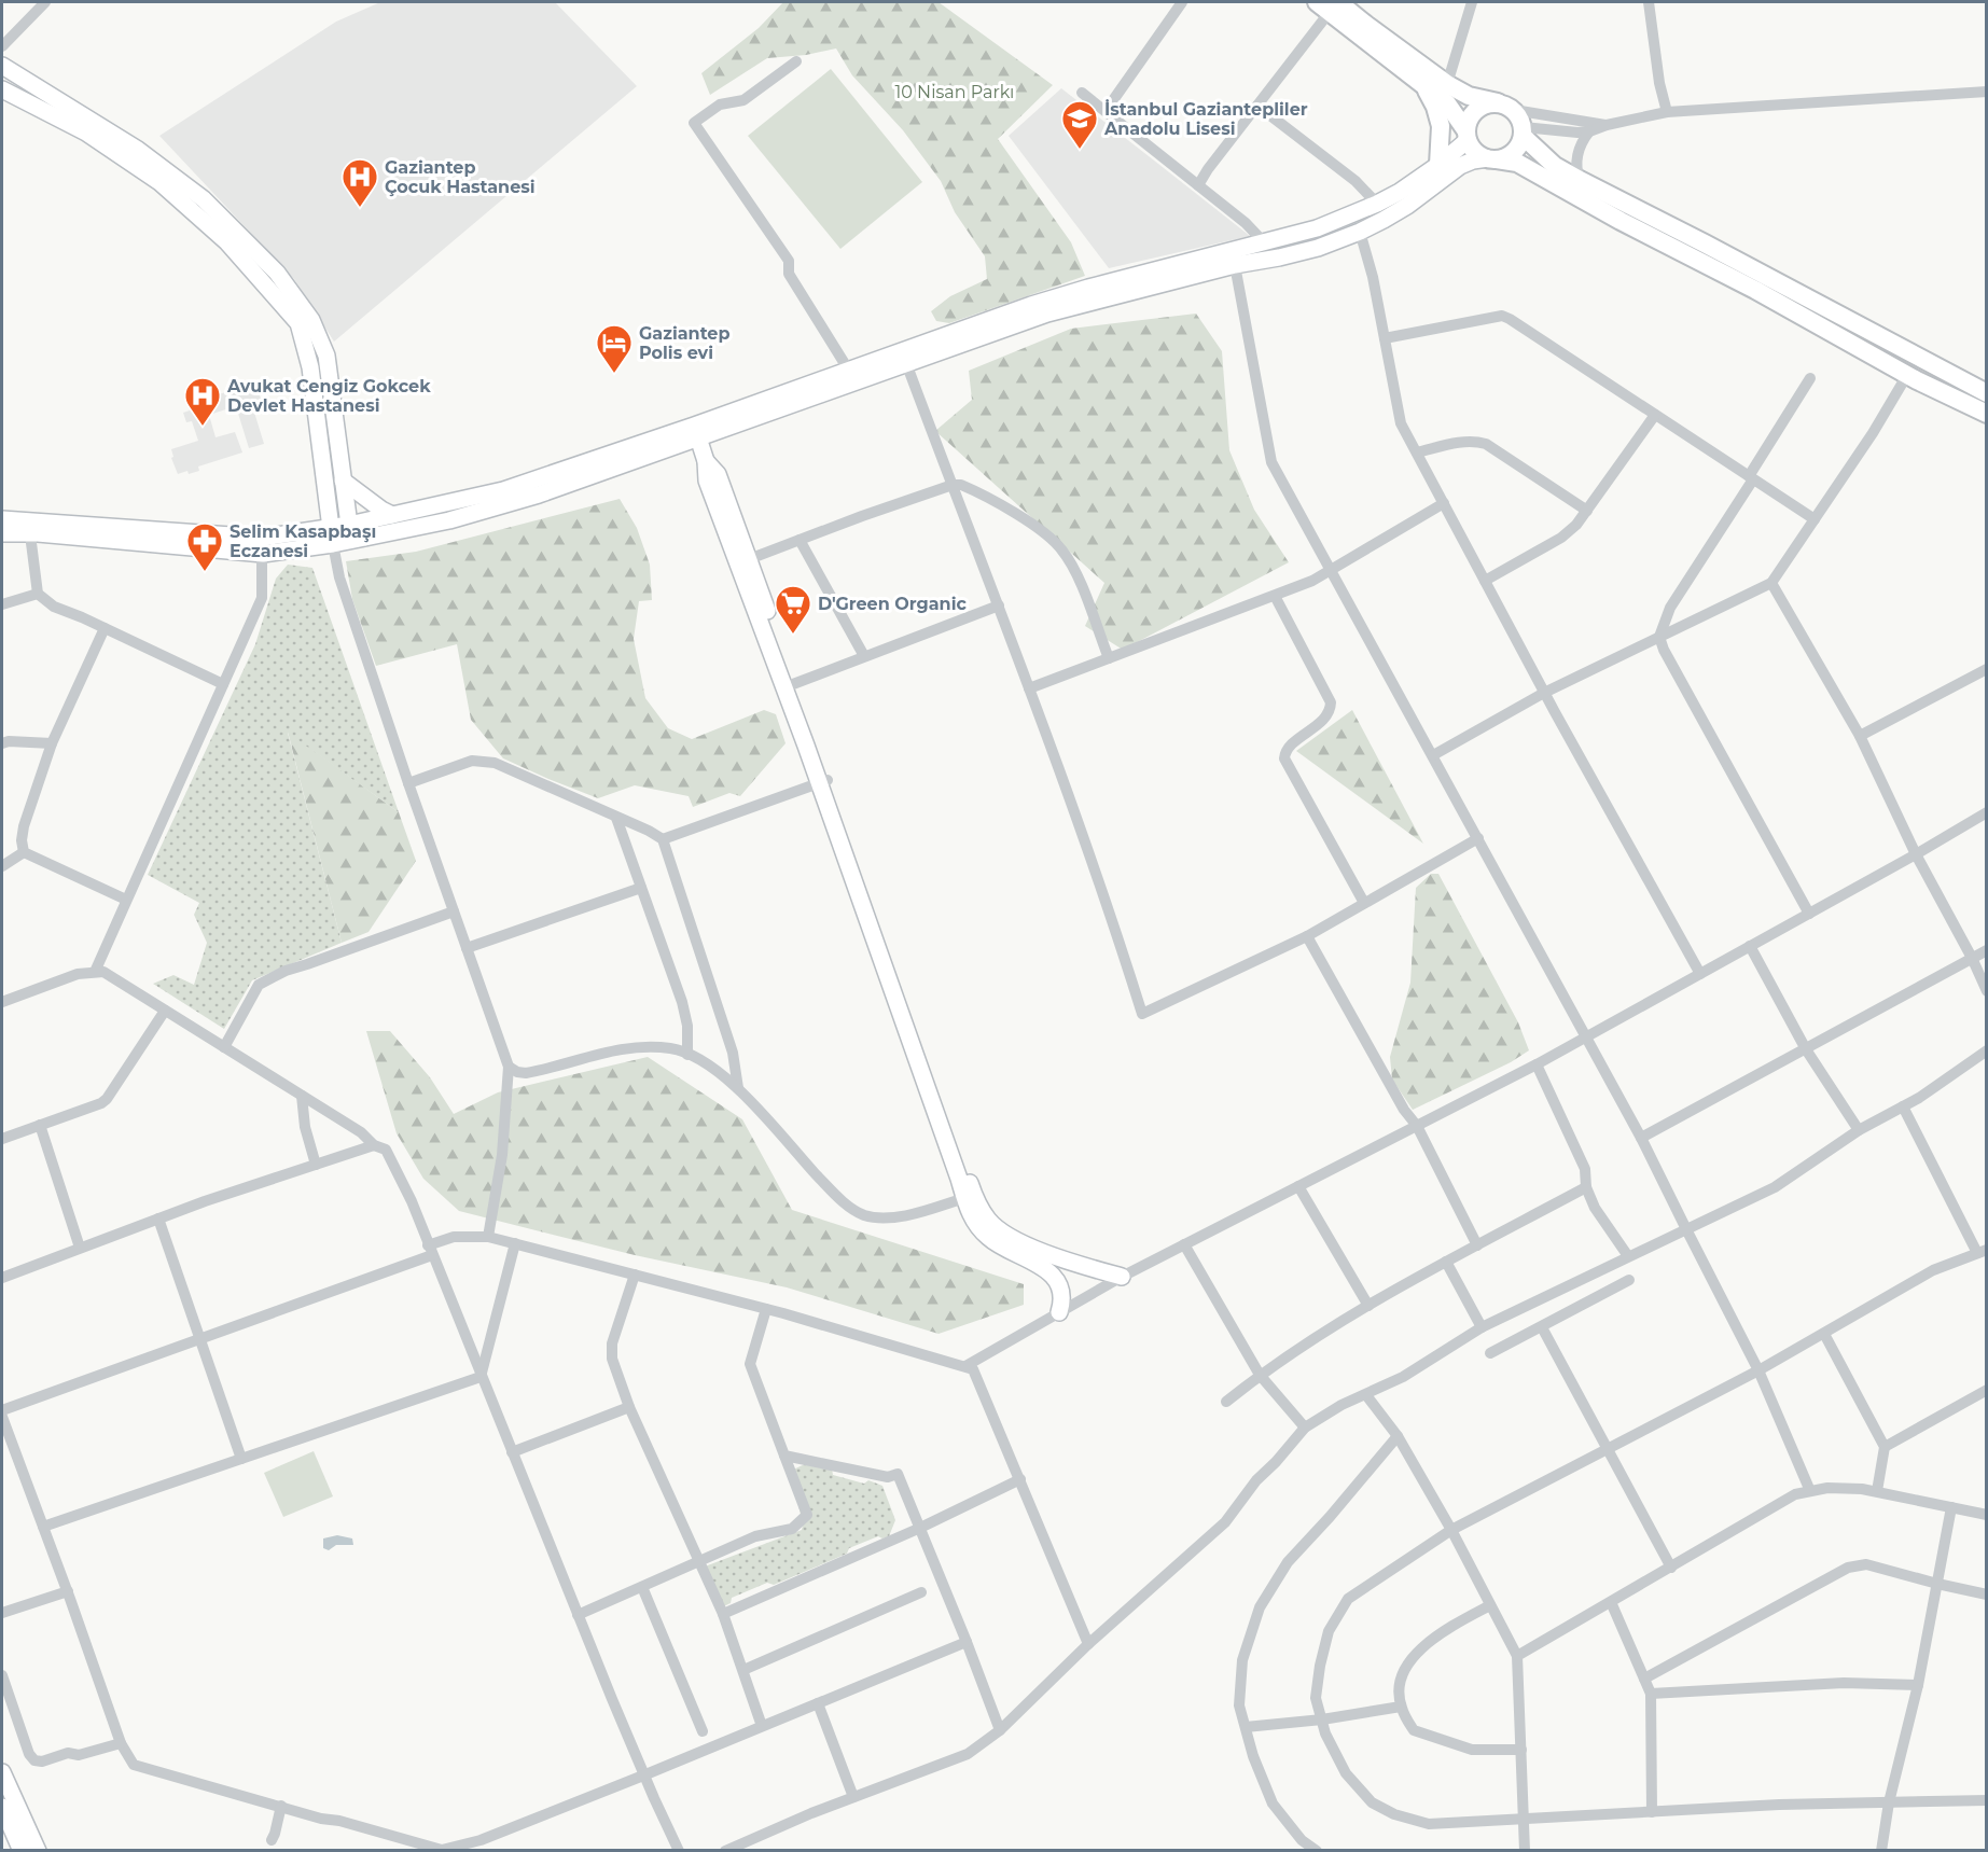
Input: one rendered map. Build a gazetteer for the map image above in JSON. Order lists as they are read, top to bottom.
{
  "parks": ["10 Nisan Parkı"],
  "places": {
    "school or university": ["İstanbul Gaziantepliler Anadolu Lisesi"],
    "hospital": ["Gaziantep Çocuk Hastanesi", "Avukat Cengiz Gokcek Devlet Hastanesi"],
    "hotel": ["Gaziantep Polis evi"],
    "pharmacy": ["Selim Kasapbaşı Eczanesi"],
    "supermarket": ["D'Green Organic"]
  }
}
